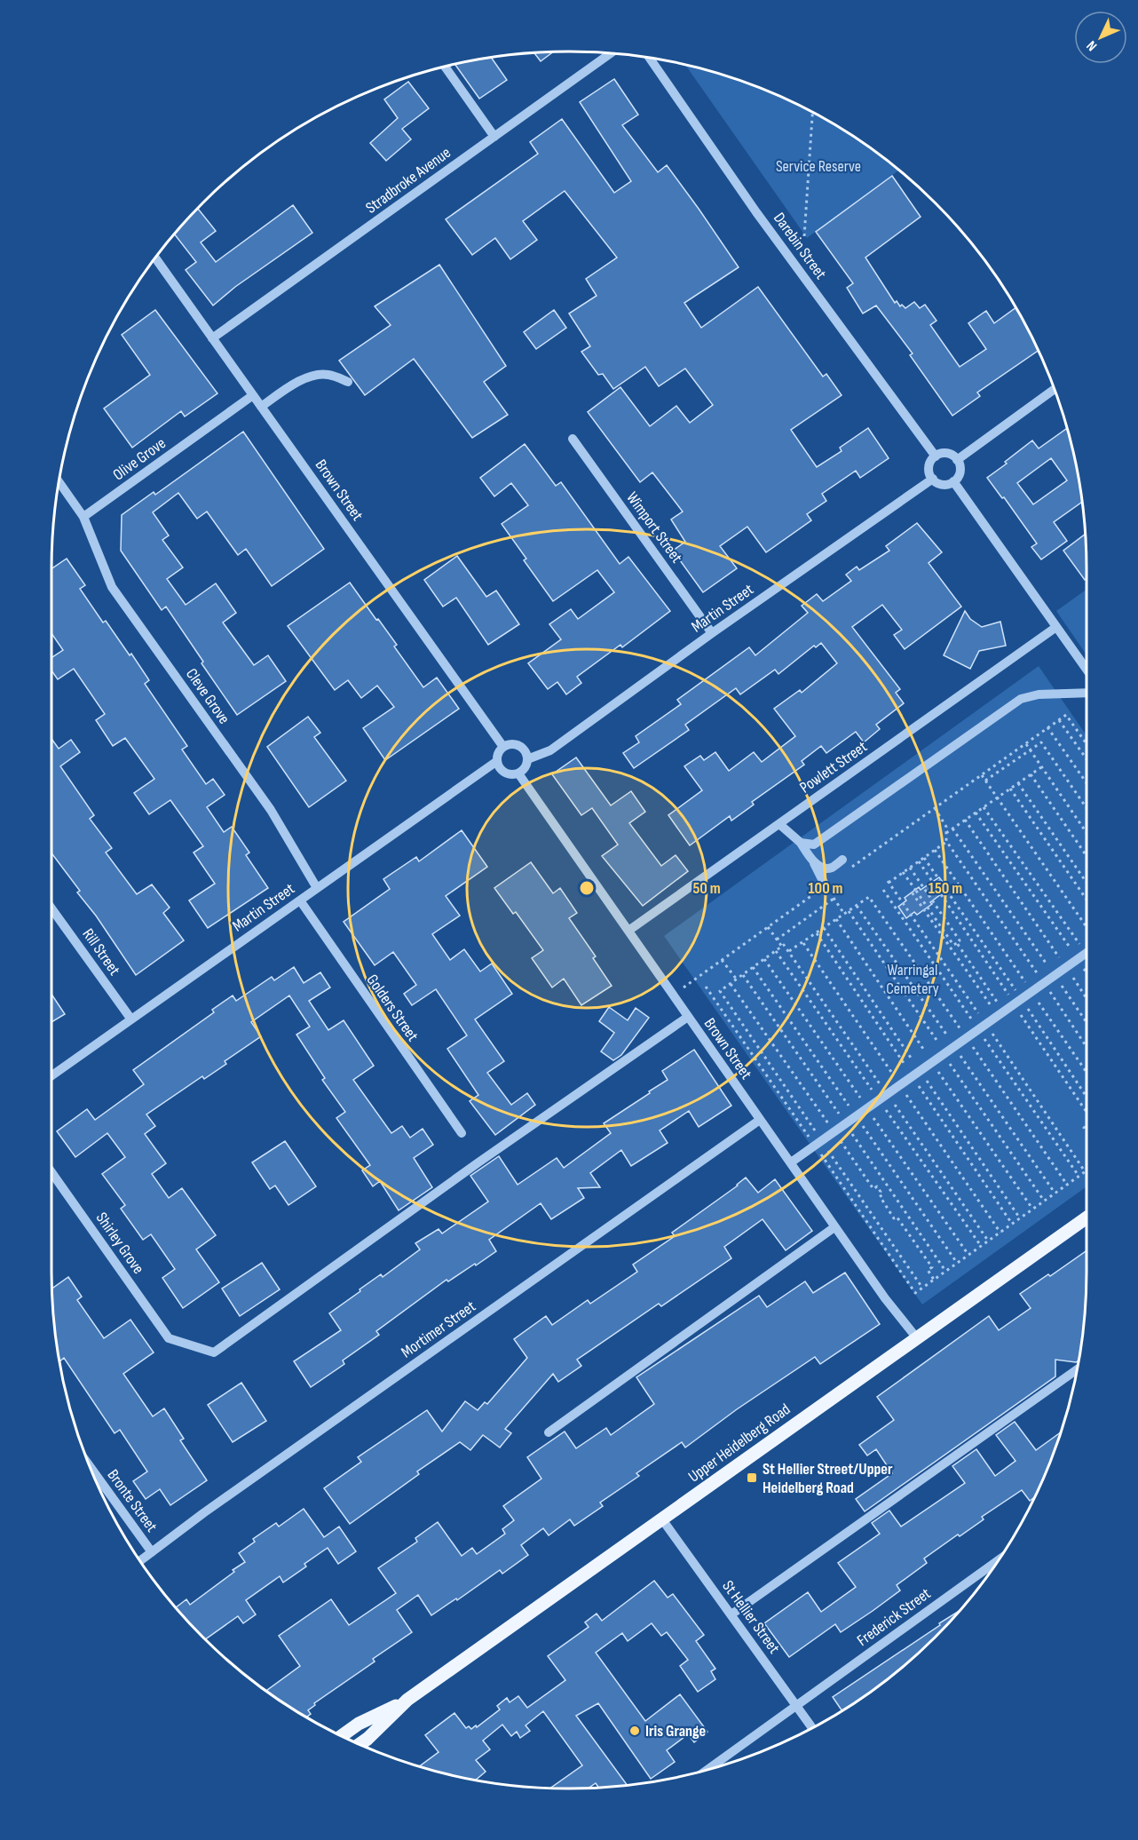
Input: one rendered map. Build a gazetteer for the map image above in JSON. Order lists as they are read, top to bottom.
{
  "streets": {
    "main road": ["Upper Heidelberg Road"],
    "street": [
      "Stradbroke Avenue",
      "Darebin Street",
      "Olive Grove",
      "Brown Street",
      "Wimport Street",
      "Martin Street",
      "Cleve Grove",
      "Powlett Street",
      "Rill Street",
      "Golders Street",
      "Shirley Grove",
      "Mortimer Street",
      "Bronte Street",
      "St Hellier Street",
      "Frederick Street"
    ]
  },
  "crossings": [
    ["Stradbroke Avenue", "Brown Street"],
    ["Darebin Street", "Martin Street"],
    ["Olive Grove", "Brown Street"],
    ["Olive Grove", "Cleve Grove"],
    ["Brown Street", "Martin Street"],
    ["Brown Street", "Powlett Street"],
    ["Brown Street", "Shirley Grove"],
    ["Brown Street", "Mortimer Street"],
    ["Brown Street", "Upper Heidelberg Road"],
    ["Wimport Street", "Martin Street"],
    ["Martin Street", "Cleve Grove"],
    ["Martin Street", "Rill Street"],
    ["Martin Street", "Golders Street"],
    ["Mortimer Street", "Bronte Street"],
    ["Upper Heidelberg Road", "St Hellier Street"],
    ["St Hellier Street", "Frederick Street"]
  ],
  "parks": ["Service Reserve", "Warringal Cemetery"],
  "places": {
    "transit": ["St Hellier Street/Upper Heidelberg Road"],
    "other": ["Iris Grange"]
  },
  "north": "bottom left",
  "rings": ["50 m", "100 m", "150 m"]
}
